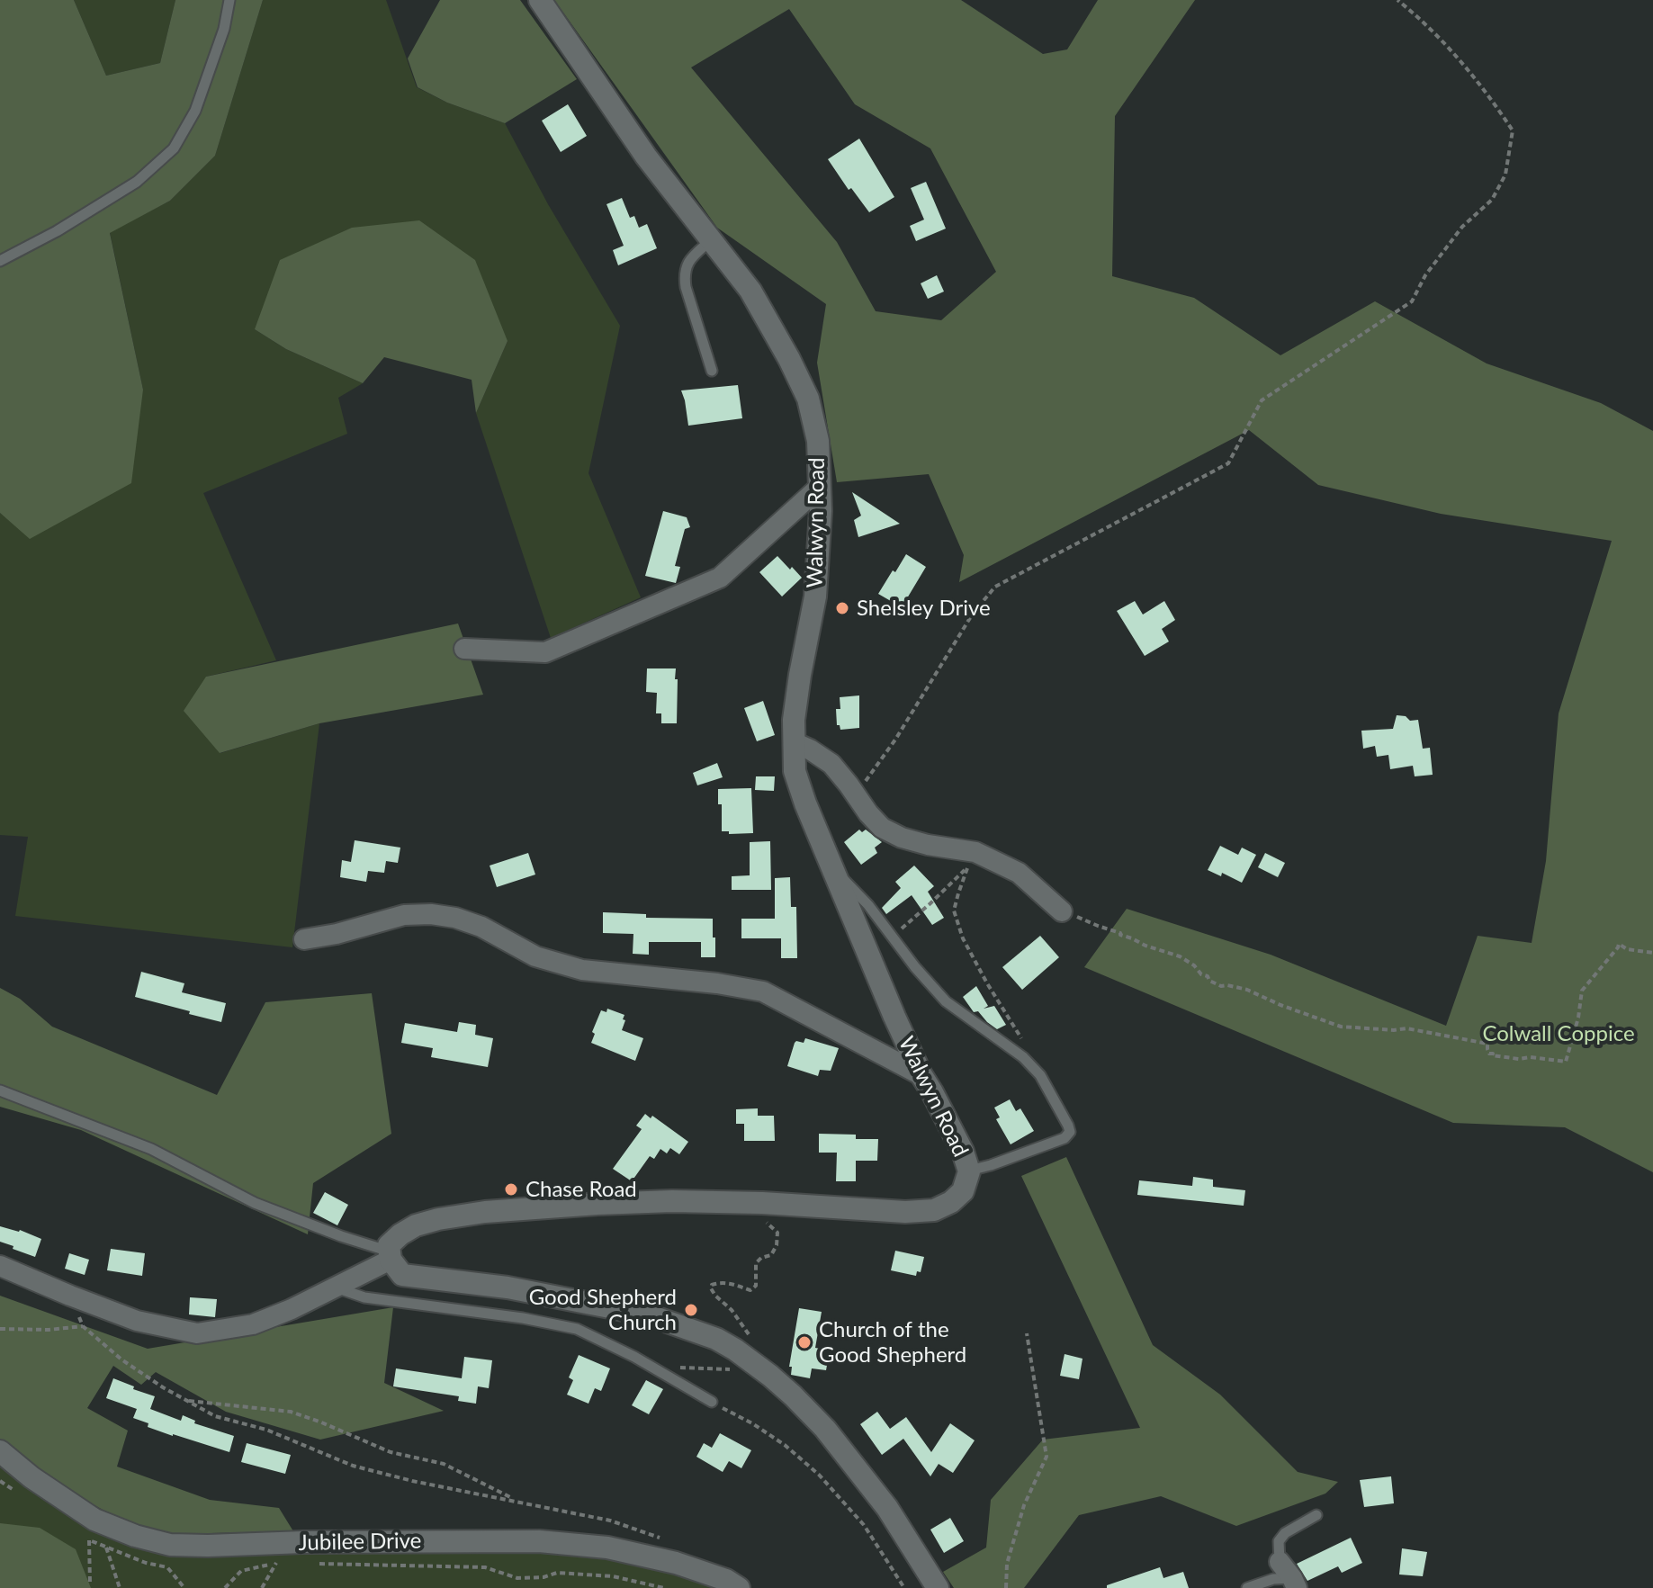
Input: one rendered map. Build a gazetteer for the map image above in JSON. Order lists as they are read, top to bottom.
{
  "streets": {
    "main road": ["Walwyn Road", "Jubilee Drive"]
  },
  "parks": ["Colwall Coppice"],
  "places": [
    "Shelsley Drive",
    "Chase Road",
    "Good Shepherd Church",
    "Church of the Good Shepherd"
  ]
}
